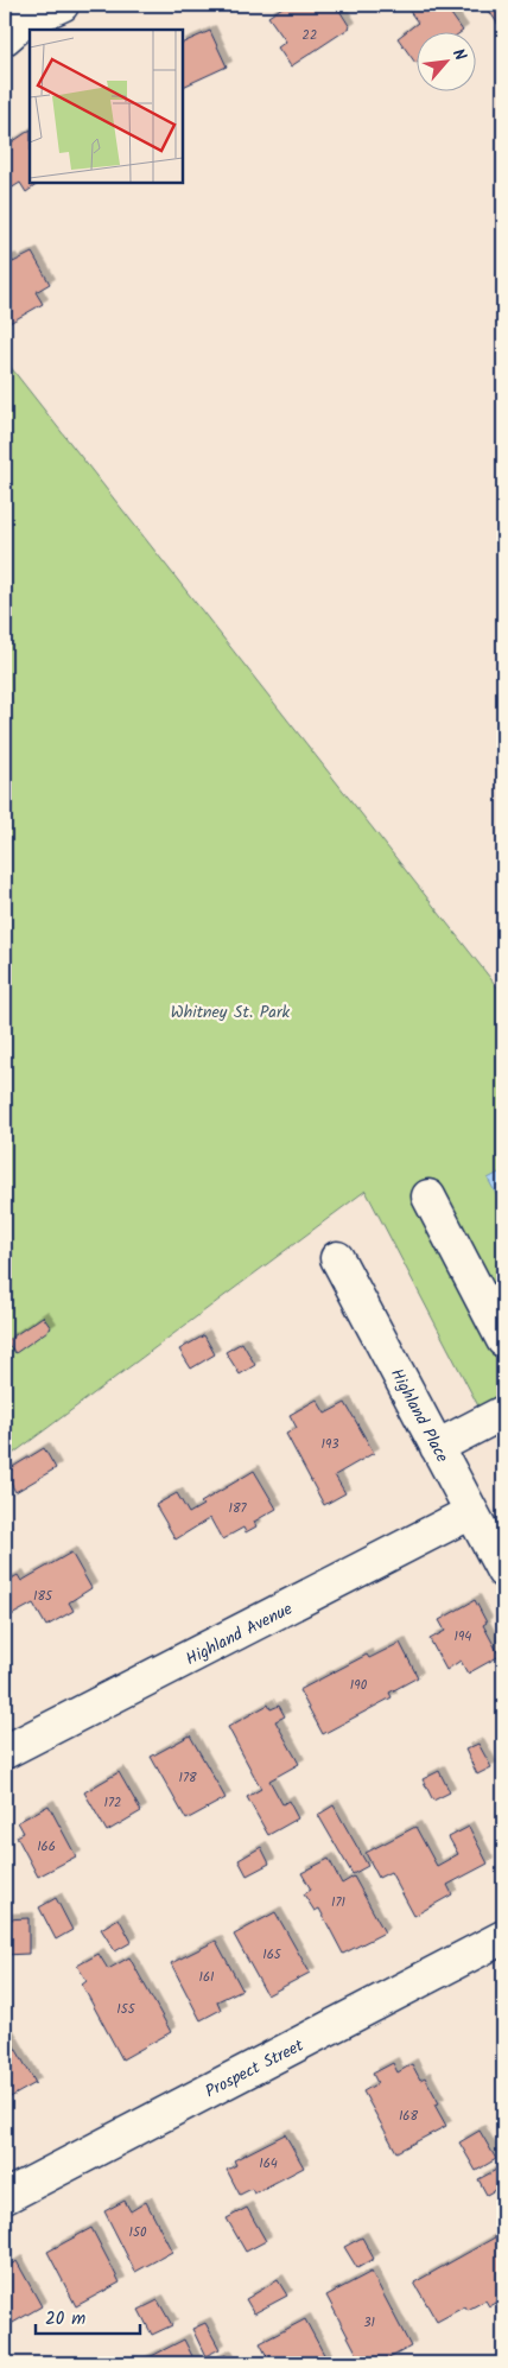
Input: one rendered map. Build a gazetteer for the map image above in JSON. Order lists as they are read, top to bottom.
{
  "streets": {
    "street": ["Highland Place", "Highland Avenue", "Prospect Street"]
  },
  "crossings": [
    ["Highland Place", "Highland Avenue"]
  ],
  "parks": ["Whitney St. Park"],
  "house_numbers": [
    "22",
    "193",
    "187",
    "185",
    "194",
    "190",
    "178",
    "172",
    "166",
    "171",
    "165",
    "161",
    "155",
    "168",
    "164",
    "150",
    "31"
  ],
  "scale_bar": "20 m",
  "north": "top right"
}
